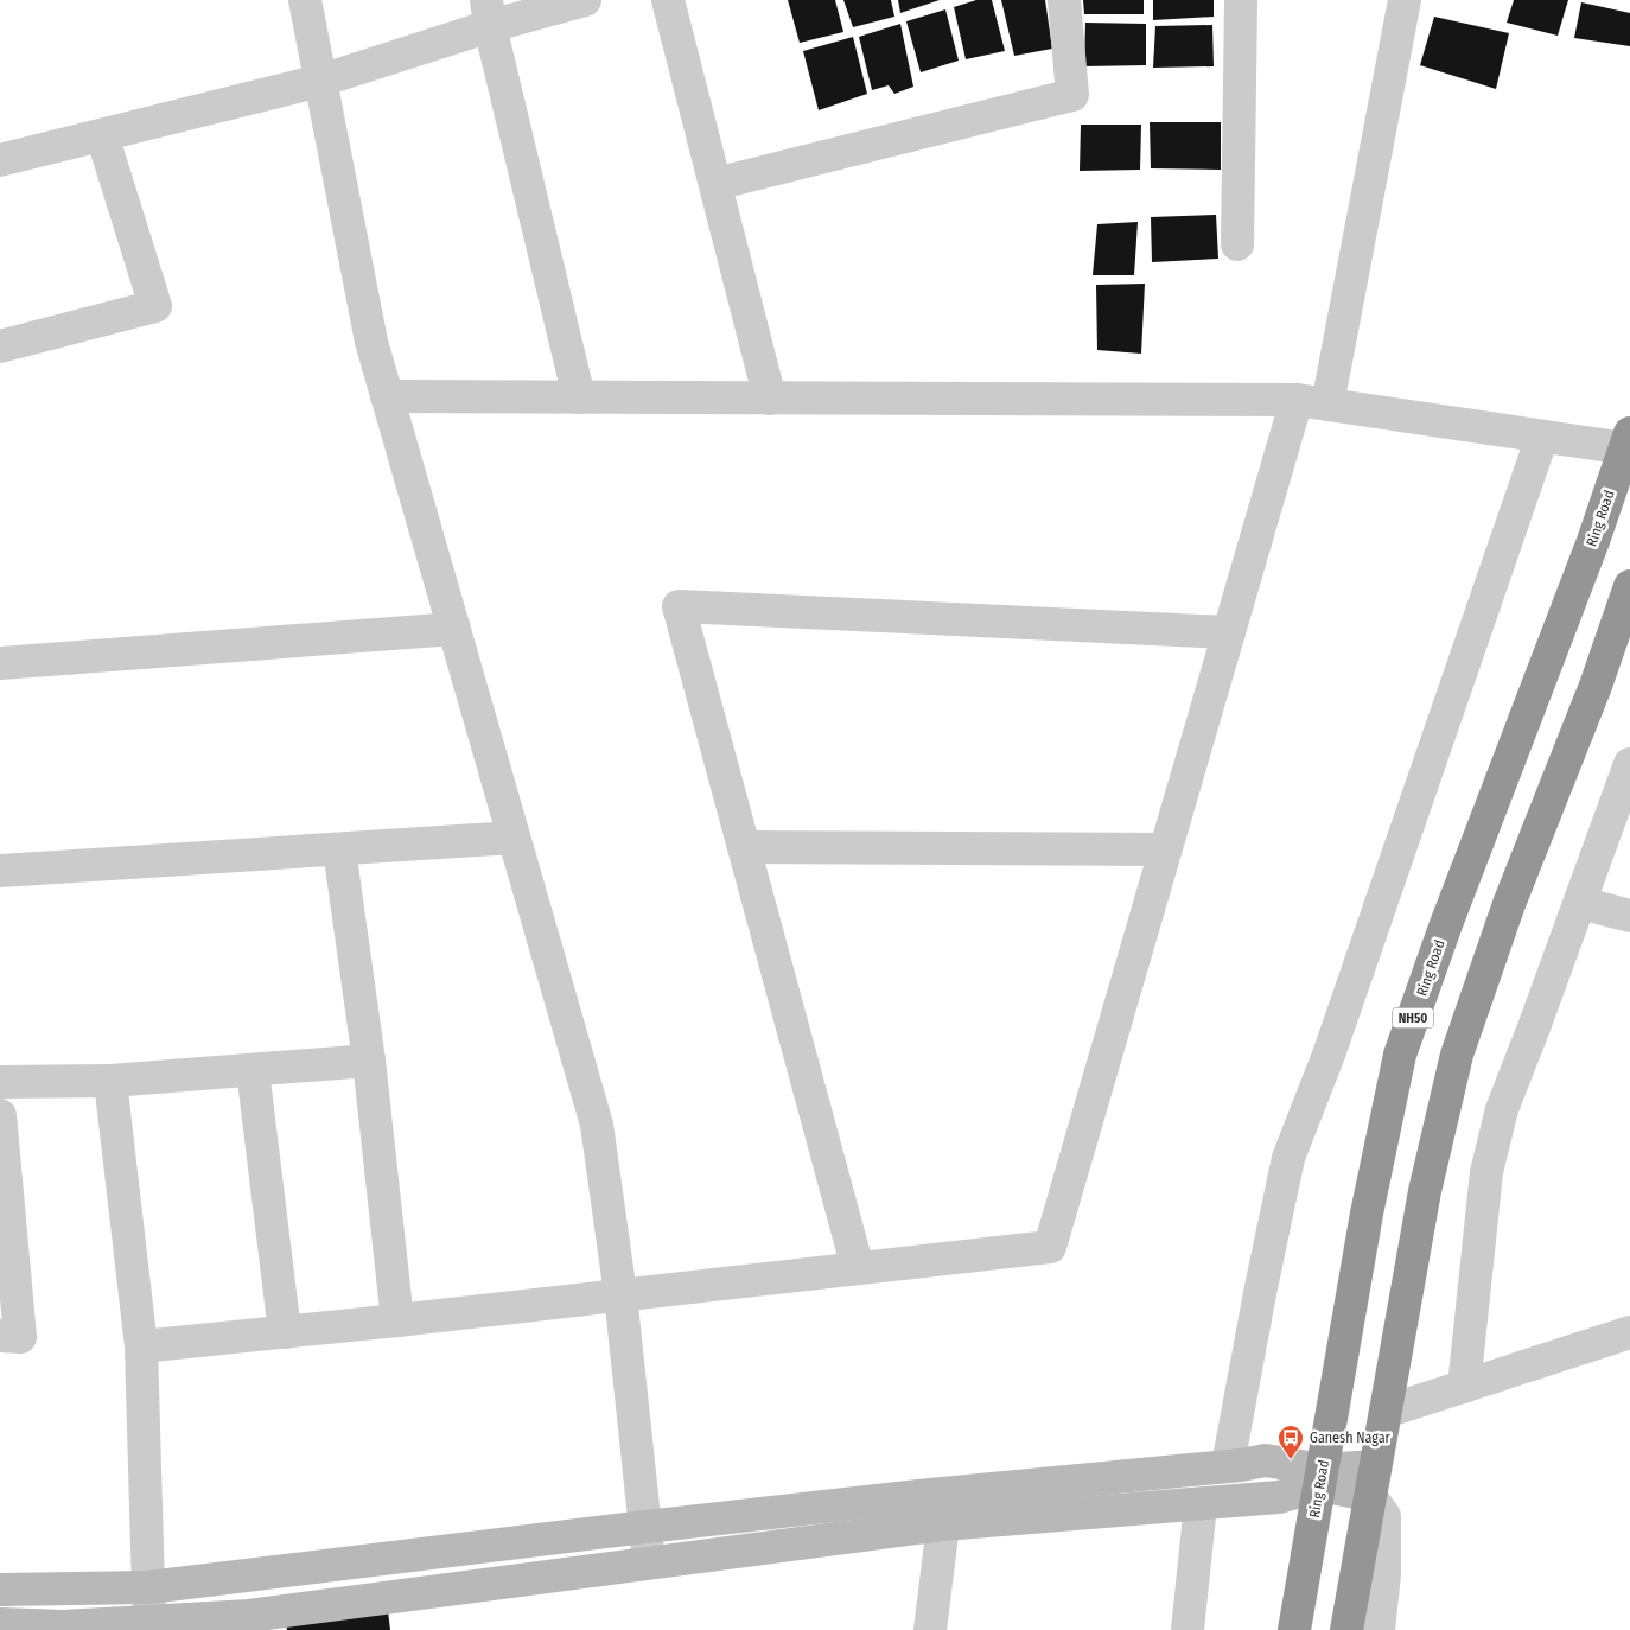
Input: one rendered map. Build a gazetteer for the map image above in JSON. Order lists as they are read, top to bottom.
{
  "streets": {
    "highway": ["Ring Road", "NH50"]
  },
  "places": {
    "bus stop": ["Ganesh Nagar"]
  }
}
